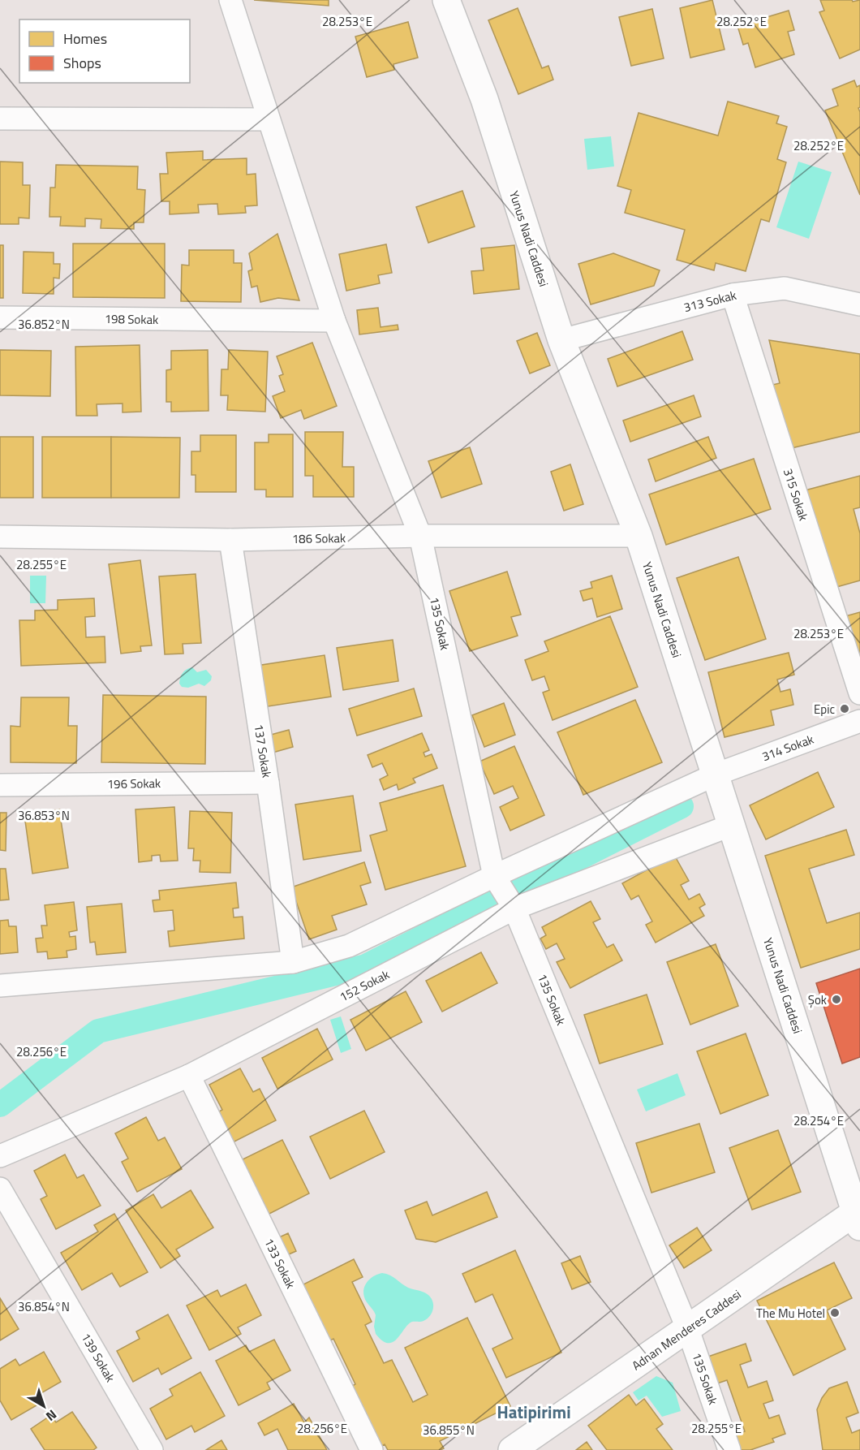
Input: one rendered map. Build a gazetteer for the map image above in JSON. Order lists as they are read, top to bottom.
{
  "streets": {
    "street": [
      "Yunus Nadi Caddesi",
      "313 Sokak",
      "198 Sokak",
      "315 Sokak",
      "186 Sokak",
      "135 Sokak",
      "314 Sokak",
      "137 Sokak",
      "196 Sokak",
      "152 Sokak",
      "133 Sokak",
      "Adnan Menderes Caddesi",
      "139 Sokak"
    ]
  },
  "crossings": [
    ["Yunus Nadi Caddesi", "313 Sokak"],
    ["Yunus Nadi Caddesi", "186 Sokak"],
    ["Yunus Nadi Caddesi", "314 Sokak"],
    ["Yunus Nadi Caddesi", "152 Sokak"],
    ["Yunus Nadi Caddesi", "Adnan Menderes Caddesi"],
    ["313 Sokak", "315 Sokak"],
    ["198 Sokak", "135 Sokak"],
    ["186 Sokak", "135 Sokak"],
    ["186 Sokak", "137 Sokak"],
    ["135 Sokak", "152 Sokak"],
    ["135 Sokak", "Adnan Menderes Caddesi"],
    ["314 Sokak", "152 Sokak"],
    ["137 Sokak", "196 Sokak"],
    ["137 Sokak", "152 Sokak"],
    ["152 Sokak", "133 Sokak"]
  ],
  "districts": ["Hatipirimi"],
  "places": ["Epic", "Şok", "The Mu Hotel"],
  "legend": ["Homes", "Shops"],
  "north": "bottom right",
  "coordinates": [
    "28.253°E",
    "28.252°E",
    "36.852°N",
    "28.255°E",
    "36.853°N",
    "28.256°E",
    "28.254°E",
    "36.854°N",
    "36.855°N"
  ]
}
